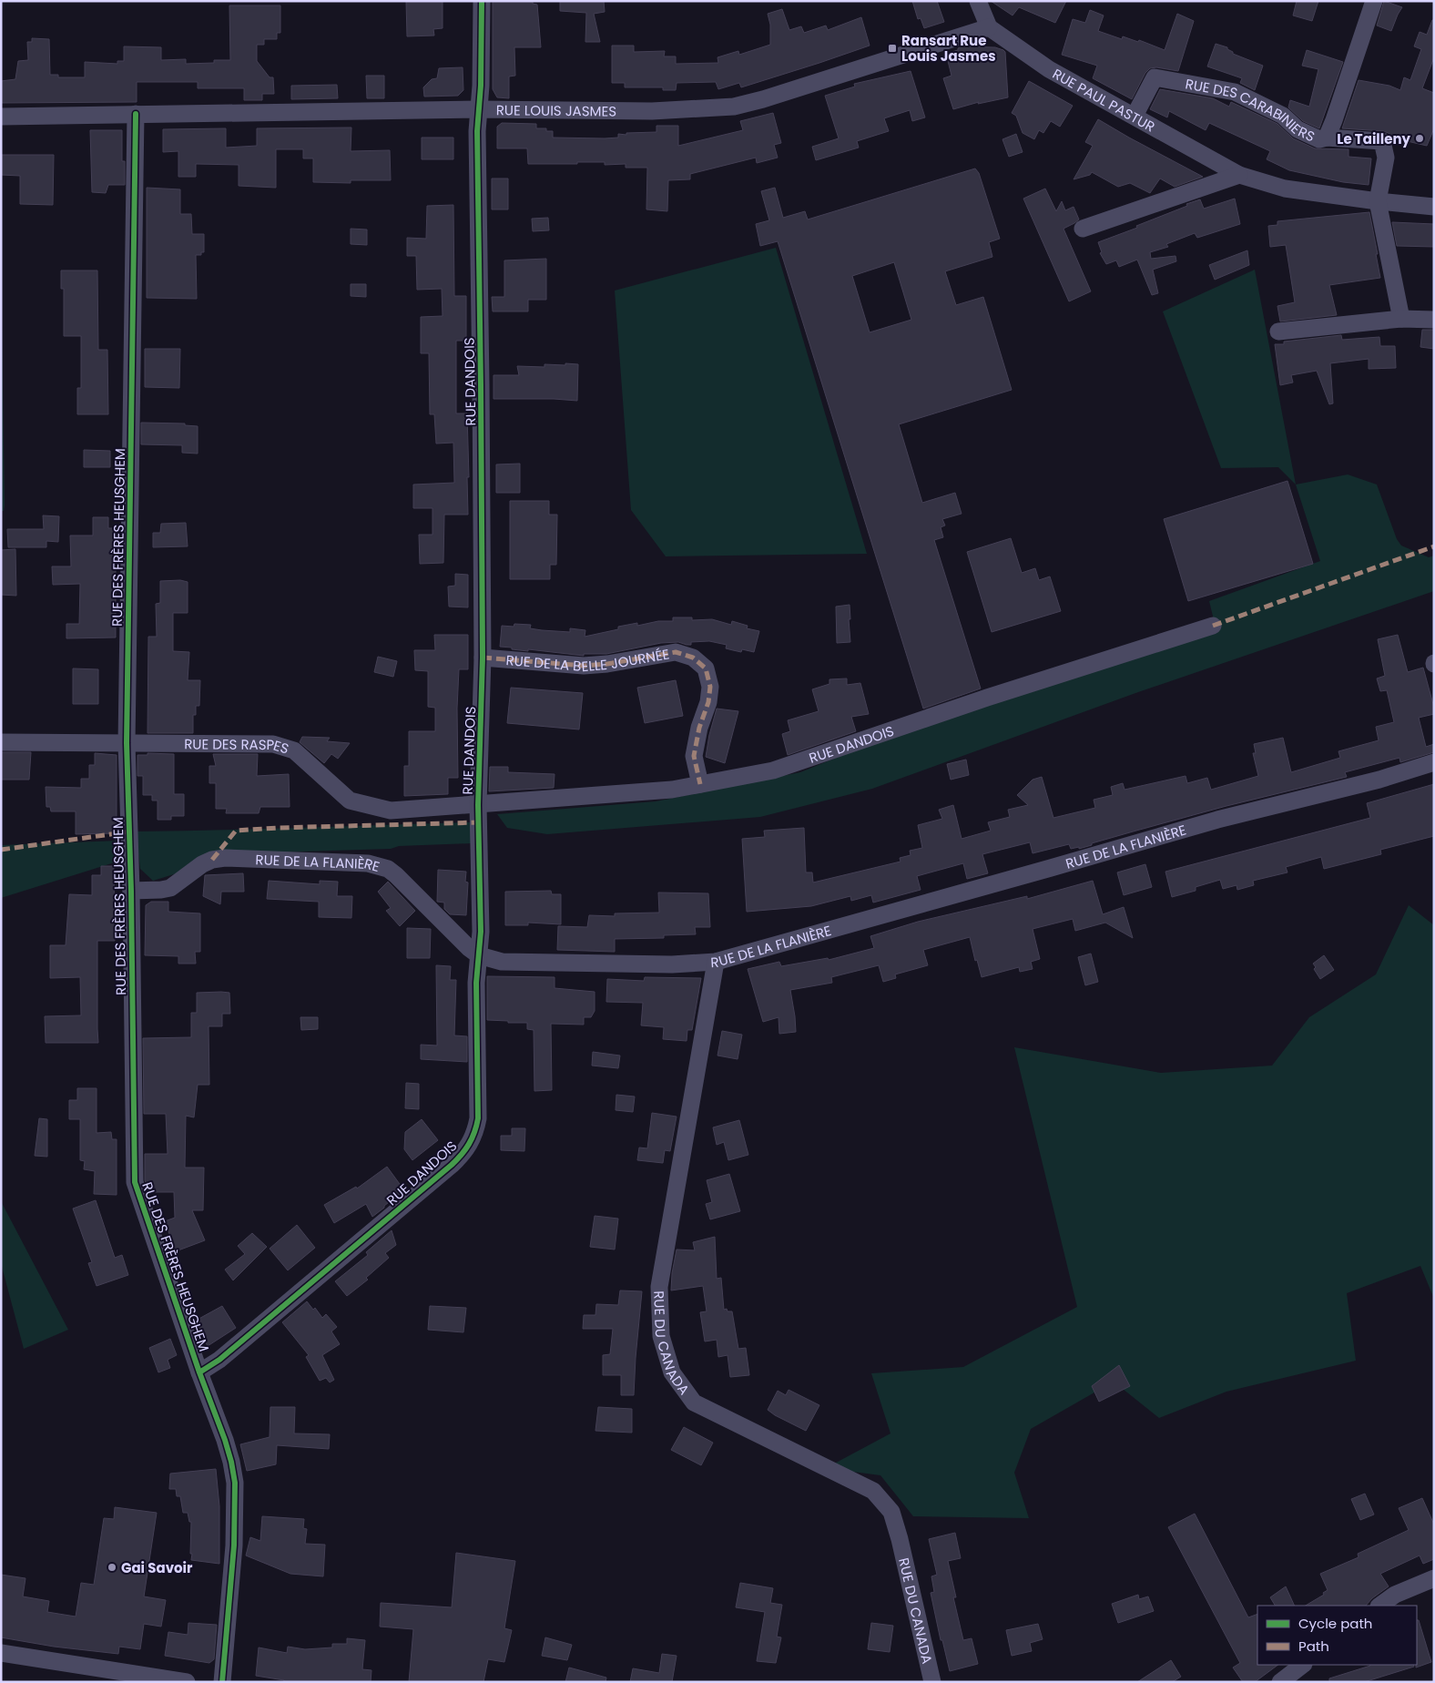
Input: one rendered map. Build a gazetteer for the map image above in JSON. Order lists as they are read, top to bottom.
{
  "streets": {
    "street": [
      "RUE PAUL PASTUR",
      "RUE LOUIS JASMES",
      "RUE DES CARABINIERS",
      "RUE DANDOIS",
      "RUE DES FRÈRES HEUSGHEM",
      "RUE DE LA BELLE JOURNÉE",
      "RUE DES RASPES",
      "RUE DE LA FLANIÈRE",
      "RUE DU CANADA"
    ]
  },
  "crossings": [
    ["RUE PAUL PASTUR", "RUE LOUIS JASMES"],
    ["RUE PAUL PASTUR", "RUE DES CARABINIERS"],
    ["RUE LOUIS JASMES", "RUE DANDOIS"],
    ["RUE LOUIS JASMES", "RUE DES FRÈRES HEUSGHEM"],
    ["RUE DANDOIS", "RUE DES FRÈRES HEUSGHEM"],
    ["RUE DANDOIS", "RUE DE LA BELLE JOURNÉE"],
    ["RUE DANDOIS", "RUE DES RASPES"],
    ["RUE DANDOIS", "RUE DE LA FLANIÈRE"],
    ["RUE DES FRÈRES HEUSGHEM", "RUE DES RASPES"],
    ["RUE DES FRÈRES HEUSGHEM", "RUE DE LA FLANIÈRE"],
    ["RUE DE LA FLANIÈRE", "RUE DU CANADA"]
  ],
  "places": {
    "transit": ["Ransart Rue Louis Jasmes"],
    "other": ["Le Tailleny", "Gai Savoir"]
  },
  "legend": ["Cycle path", "Path"]
}
